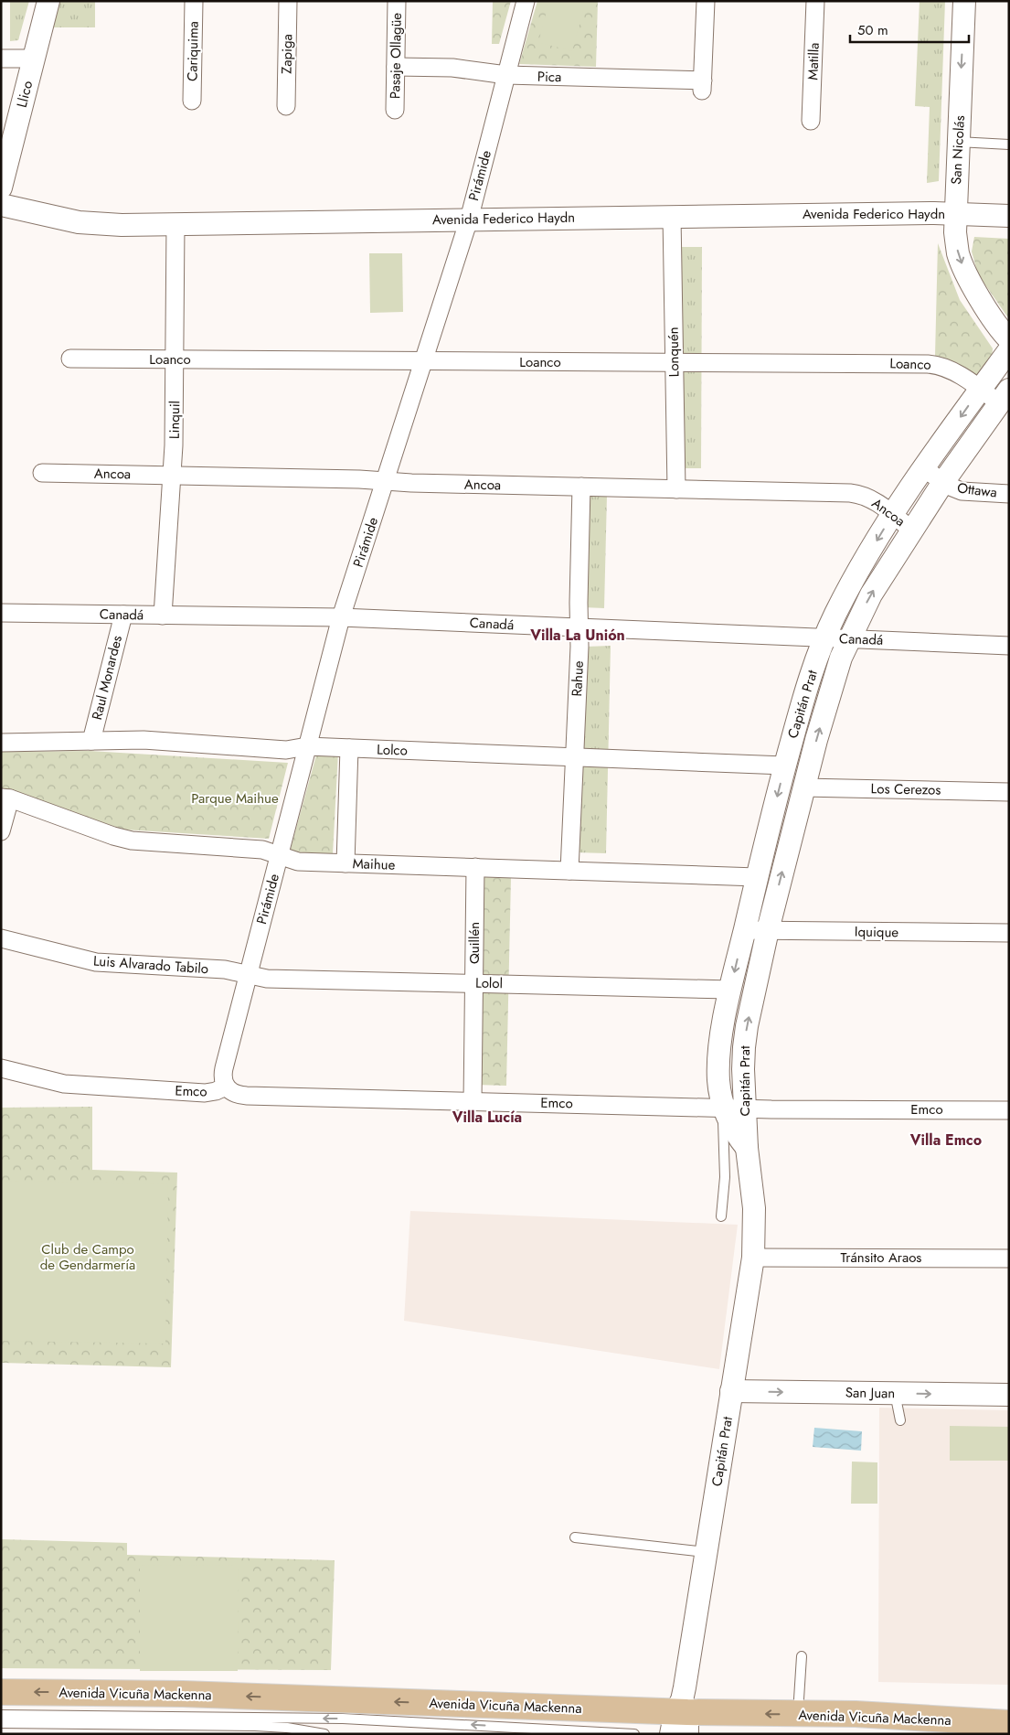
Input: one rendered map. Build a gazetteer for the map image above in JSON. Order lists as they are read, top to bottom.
{
  "streets": {
    "main road": ["Avenida Vicuña Mackenna"],
    "street": [
      "Cariquima",
      "Zapiga",
      "Pasaje Ollagüe",
      "Matilla",
      "Pica",
      "Llico",
      "San Nicolás",
      "Pirámide",
      "Avenida Federico Haydn",
      "Lonquén",
      "Loanco",
      "Linquil",
      "Ancoa",
      "Ottawa",
      "Canadá",
      "Raul Monardes",
      "Rahue",
      "Capitán Prat",
      "Lolco",
      "Los Cerezos",
      "Maihue",
      "Iquique",
      "Quillén",
      "Luis Alvarado Tabilo",
      "Lolol",
      "Emco",
      "Tránsito Araos",
      "San Juan"
    ]
  },
  "crossings": [
    ["Pasaje Ollagüe", "Pica"],
    ["Pica", "Pirámide"],
    ["San Nicolás", "Avenida Federico Haydn"],
    ["Pirámide", "Avenida Federico Haydn"],
    ["Pirámide", "Loanco"],
    ["Pirámide", "Ancoa"],
    ["Pirámide", "Canadá"],
    ["Pirámide", "Lolco"],
    ["Pirámide", "Maihue"],
    ["Pirámide", "Luis Alvarado Tabilo"],
    ["Pirámide", "Lolol"],
    ["Pirámide", "Emco"],
    ["Avenida Federico Haydn", "Lonquén"],
    ["Avenida Federico Haydn", "Linquil"],
    ["Lonquén", "Loanco"],
    ["Lonquén", "Ancoa"],
    ["Loanco", "Linquil"],
    ["Loanco", "Capitán Prat"],
    ["Linquil", "Ancoa"],
    ["Linquil", "Canadá"],
    ["Ancoa", "Rahue"],
    ["Ancoa", "Capitán Prat"],
    ["Ottawa", "Capitán Prat"],
    ["Canadá", "Raul Monardes"],
    ["Canadá", "Rahue"],
    ["Canadá", "Capitán Prat"],
    ["Raul Monardes", "Lolco"],
    ["Rahue", "Lolco"],
    ["Rahue", "Maihue"],
    ["Capitán Prat", "Lolco"],
    ["Capitán Prat", "Los Cerezos"],
    ["Capitán Prat", "Maihue"],
    ["Capitán Prat", "Iquique"],
    ["Capitán Prat", "Lolol"],
    ["Capitán Prat", "Emco"],
    ["Capitán Prat", "Tránsito Araos"],
    ["Capitán Prat", "San Juan"],
    ["Capitán Prat", "Avenida Vicuña Mackenna"],
    ["Maihue", "Quillén"],
    ["Quillén", "Lolol"],
    ["Quillén", "Emco"],
    ["Luis Alvarado Tabilo", "Lolol"]
  ],
  "one_way": ["San Nicolás", "San Juan", "Avenida Vicuña Mackenna"],
  "districts": ["Villa La Unión", "Villa Lucía", "Villa Emco"],
  "parks": ["Parque Maihue", "Club de Campo de Gendarmería"],
  "scale_bar": "50 m"
}
